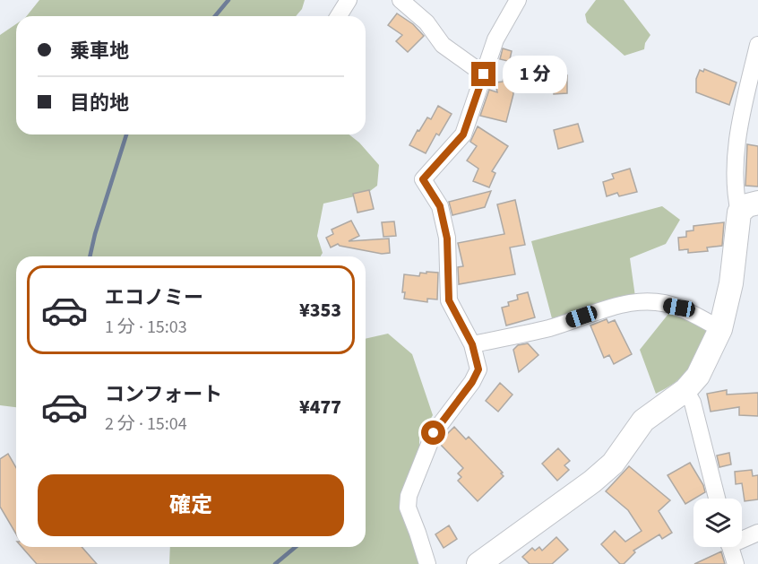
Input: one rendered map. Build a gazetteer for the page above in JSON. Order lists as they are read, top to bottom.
{
  "page": {
    "banner": ["乗車地", "目的地"],
    "bubble": "1 分",
    "list": [
      {
        "name": "エコノミー",
        "note": "1 分 · 15:03",
        "value": "¥353"
      },
      {
        "name": "コンフォート",
        "note": "2 分 · 15:04",
        "value": "¥477"
      }
    ],
    "buttons": "確定"
  }
}
